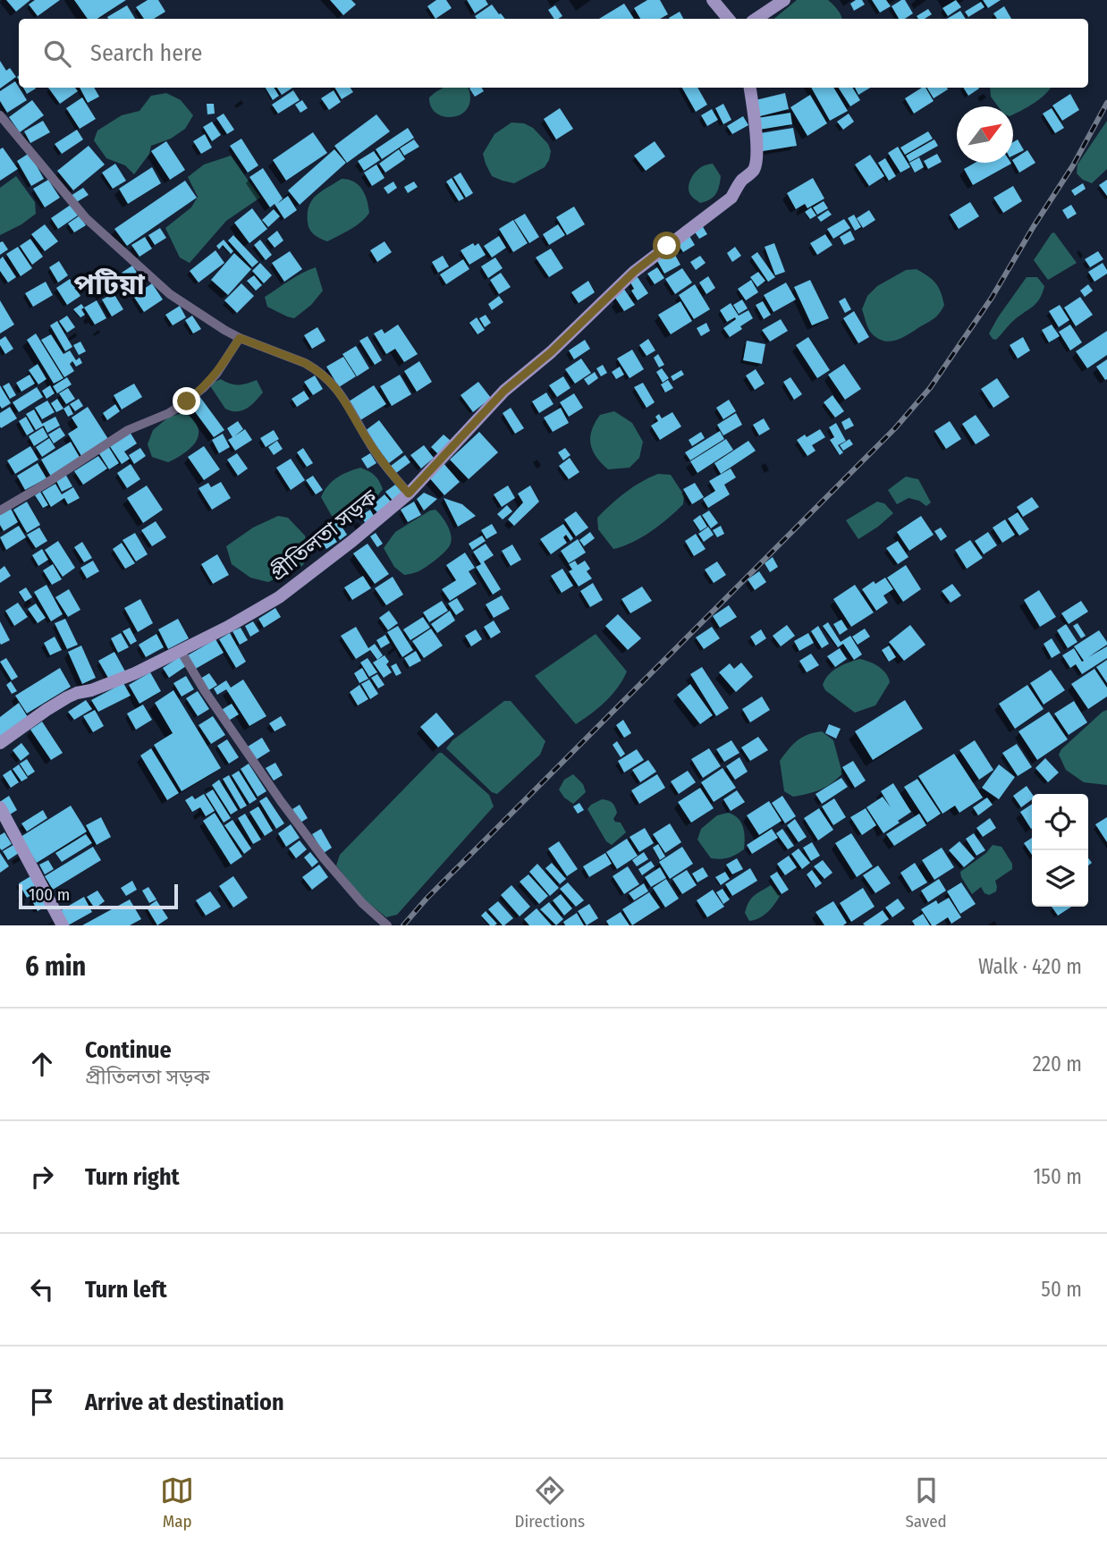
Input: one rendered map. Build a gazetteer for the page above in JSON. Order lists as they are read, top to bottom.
{
  "streets": {
    "main road": ["প্রীতিলতা সড়ক"]
  },
  "districts": ["পটিয়া"],
  "scale_bar": "100 m",
  "north": "top right",
  "page": {
    "search": "Search here",
    "scale": "100 m",
    "heading": ["6 min", "Walk · 420 m"],
    "list": [
      ["Continue", "প্রীতিলতা সড়ক", "220 m"],
      ["Turn right", "150 m"],
      ["Turn left", "50 m"],
      "Arrive at destination"
    ],
    "nav": ["Map", "Directions", "Saved"]
  }
}
